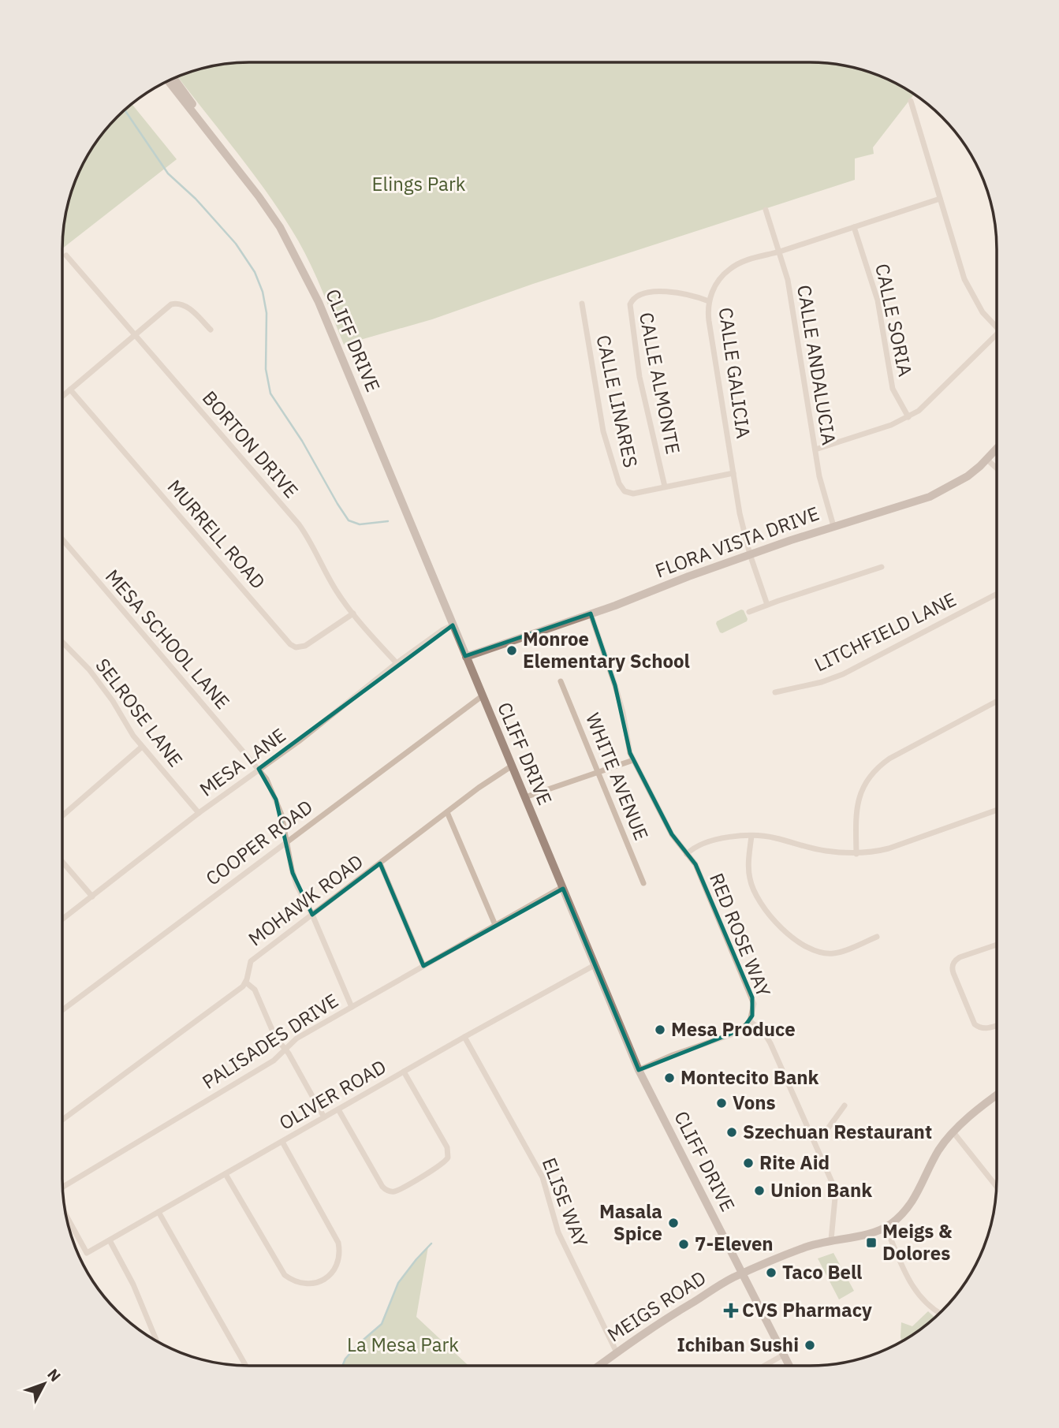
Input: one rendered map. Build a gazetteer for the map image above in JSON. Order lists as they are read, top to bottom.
{
  "streets": {
    "main road": ["CLIFF DRIVE", "FLORA VISTA DRIVE", "MEIGS ROAD"],
    "street": [
      "CALLE SORIA",
      "CALLE ANDALUCIA",
      "CALLE GALICIA",
      "CALLE ALMONTE",
      "CALLE LINARES",
      "BORTON DRIVE",
      "MURRELL ROAD",
      "LITCHFIELD LANE",
      "MESA SCHOOL LANE",
      "SELROSE LANE",
      "MESA LANE",
      "WHITE AVENUE",
      "COOPER ROAD",
      "MOHAWK ROAD",
      "RED ROSE WAY",
      "PALISADES DRIVE",
      "OLIVER ROAD",
      "ELISE WAY"
    ]
  },
  "crossings": [
    ["CALLE SORIA", "CALLE GALICIA"],
    ["CLIFF DRIVE", "FLORA VISTA DRIVE"],
    ["CLIFF DRIVE", "MESA LANE"],
    ["CLIFF DRIVE", "COOPER ROAD"],
    ["CLIFF DRIVE", "MOHAWK ROAD"],
    ["CLIFF DRIVE", "PALISADES DRIVE"],
    ["CLIFF DRIVE", "OLIVER ROAD"],
    ["CLIFF DRIVE", "MEIGS ROAD"],
    ["CALLE ANDALUCIA", "CALLE GALICIA"],
    ["CALLE ANDALUCIA", "FLORA VISTA DRIVE"],
    ["CALLE GALICIA", "CALLE ALMONTE"],
    ["CALLE GALICIA", "CALLE LINARES"],
    ["CALLE GALICIA", "FLORA VISTA DRIVE"],
    ["CALLE ALMONTE", "CALLE LINARES"],
    ["BORTON DRIVE", "MURRELL ROAD"],
    ["BORTON DRIVE", "MESA LANE"],
    ["MESA SCHOOL LANE", "MESA LANE"],
    ["MESA SCHOOL LANE", "COOPER ROAD"],
    ["MESA SCHOOL LANE", "MOHAWK ROAD"],
    ["MESA SCHOOL LANE", "PALISADES DRIVE"],
    ["SELROSE LANE", "MESA LANE"],
    ["RED ROSE WAY", "MEIGS ROAD"],
    ["OLIVER ROAD", "ELISE WAY"],
    ["ELISE WAY", "MEIGS ROAD"]
  ],
  "parks": ["Elings Park", "La Mesa Park"],
  "places": {
    "other": [
      "Monroe Elementary School",
      "Mesa Produce",
      "Montecito Bank",
      "Vons",
      "Szechuan Restaurant",
      "Rite Aid",
      "Union Bank",
      "Masala Spice",
      "7-Eleven",
      "Taco Bell",
      "Ichiban Sushi"
    ],
    "transit": ["Meigs & Dolores"],
    "health": ["CVS Pharmacy"]
  },
  "north": "top right"
}
